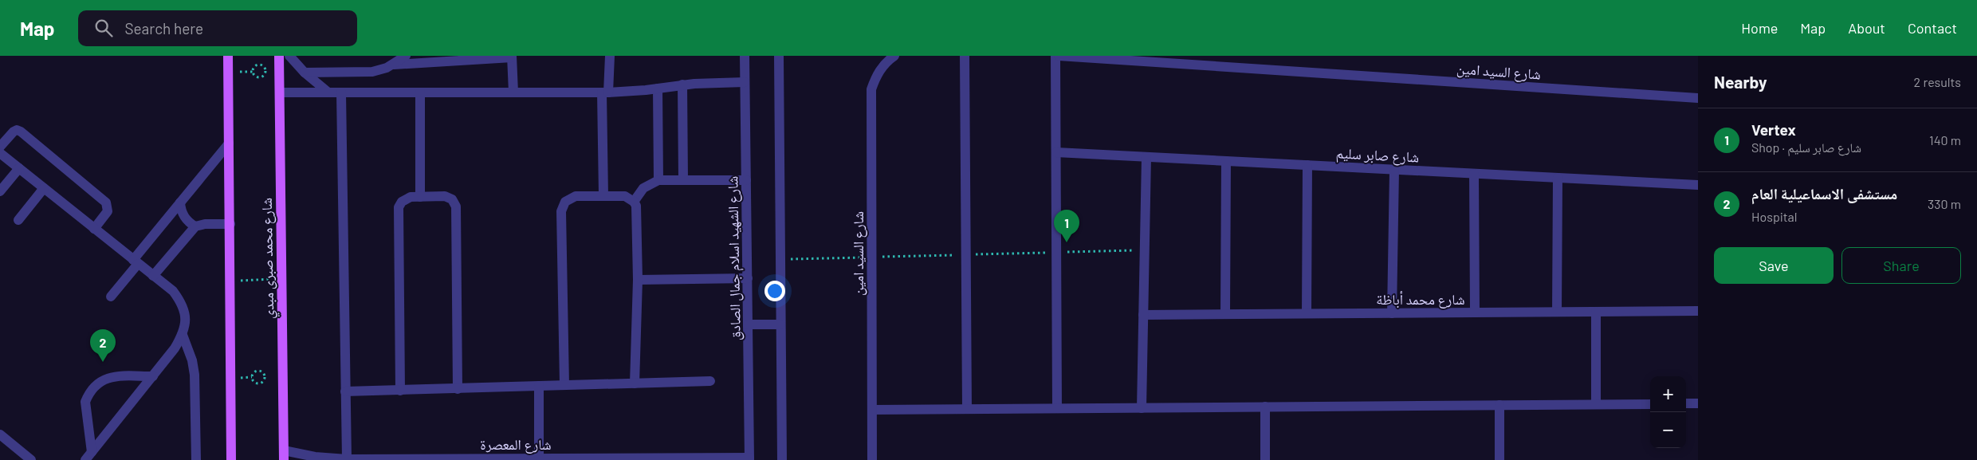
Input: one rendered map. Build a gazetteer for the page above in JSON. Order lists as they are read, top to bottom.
{
  "streets": {
    "main road": ["شارع محمد صبرى مبدي"],
    "street": [
      "شارع السيد امين",
      "شارع صابر سليم",
      "شارع الشهيد اسلام جمال الصادق",
      "شارع محمد أباظة",
      "شارع المعصرة"
    ]
  },
  "crossings": [
    ["شارع محمد صبرى مبدي", "شارع المعصرة"],
    ["شارع الشهيد اسلام جمال الصادق", "شارع المعصرة"]
  ],
  "page": {
    "header": "Map",
    "search": "Search here",
    "nav": [
      "Home",
      "Map",
      "About",
      "Contact"
    ],
    "heading": ["Nearby", "2 results"],
    "list": [
      {
        "mark": "1",
        "name": "Vertex",
        "note": "Shop · شارع صابر سليم",
        "value": "140 m"
      },
      {
        "mark": "2",
        "name": "مستشفى الاسماعيلية العام",
        "note": "Hospital",
        "value": "330 m"
      }
    ],
    "pins": ["1", "2"],
    "buttons": ["Save", "Share"],
    "map_buttons": ["+", "−"]
  }
}
